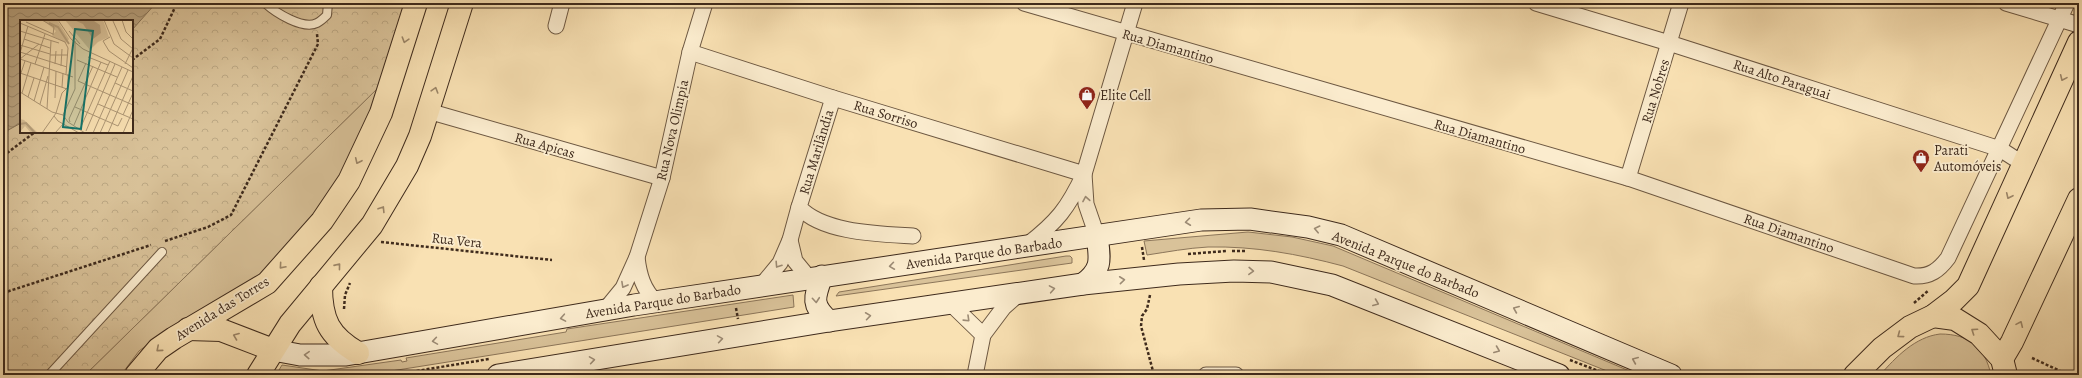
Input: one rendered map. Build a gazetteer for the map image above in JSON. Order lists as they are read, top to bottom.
{
  "streets": {
    "main road": ["Avenida Parque do Barbado", "Avenida das Torres"],
    "street": [
      "Rua Diamantino",
      "Rua Alto Paraguai",
      "Rua Nobres",
      "Rua Sorriso",
      "Rua Nova Olimpia",
      "Rua Apicas",
      "Rua Marilândia"
    ],
    "path": ["Rua Vera"]
  },
  "crossings": [
    ["Rua Diamantino", "Rua Alto Paraguai"],
    ["Rua Diamantino", "Rua Nobres"],
    ["Rua Alto Paraguai", "Rua Nobres"],
    ["Rua Sorriso", "Rua Nova Olimpia"],
    ["Rua Sorriso", "Rua Marilândia"],
    ["Rua Nova Olimpia", "Rua Apicas"],
    ["Rua Nova Olimpia", "Avenida Parque do Barbado"],
    ["Rua Marilândia", "Avenida Parque do Barbado"]
  ],
  "places": {
    "shop": ["Elite Cell", "Parati Automóveis"]
  }
}
